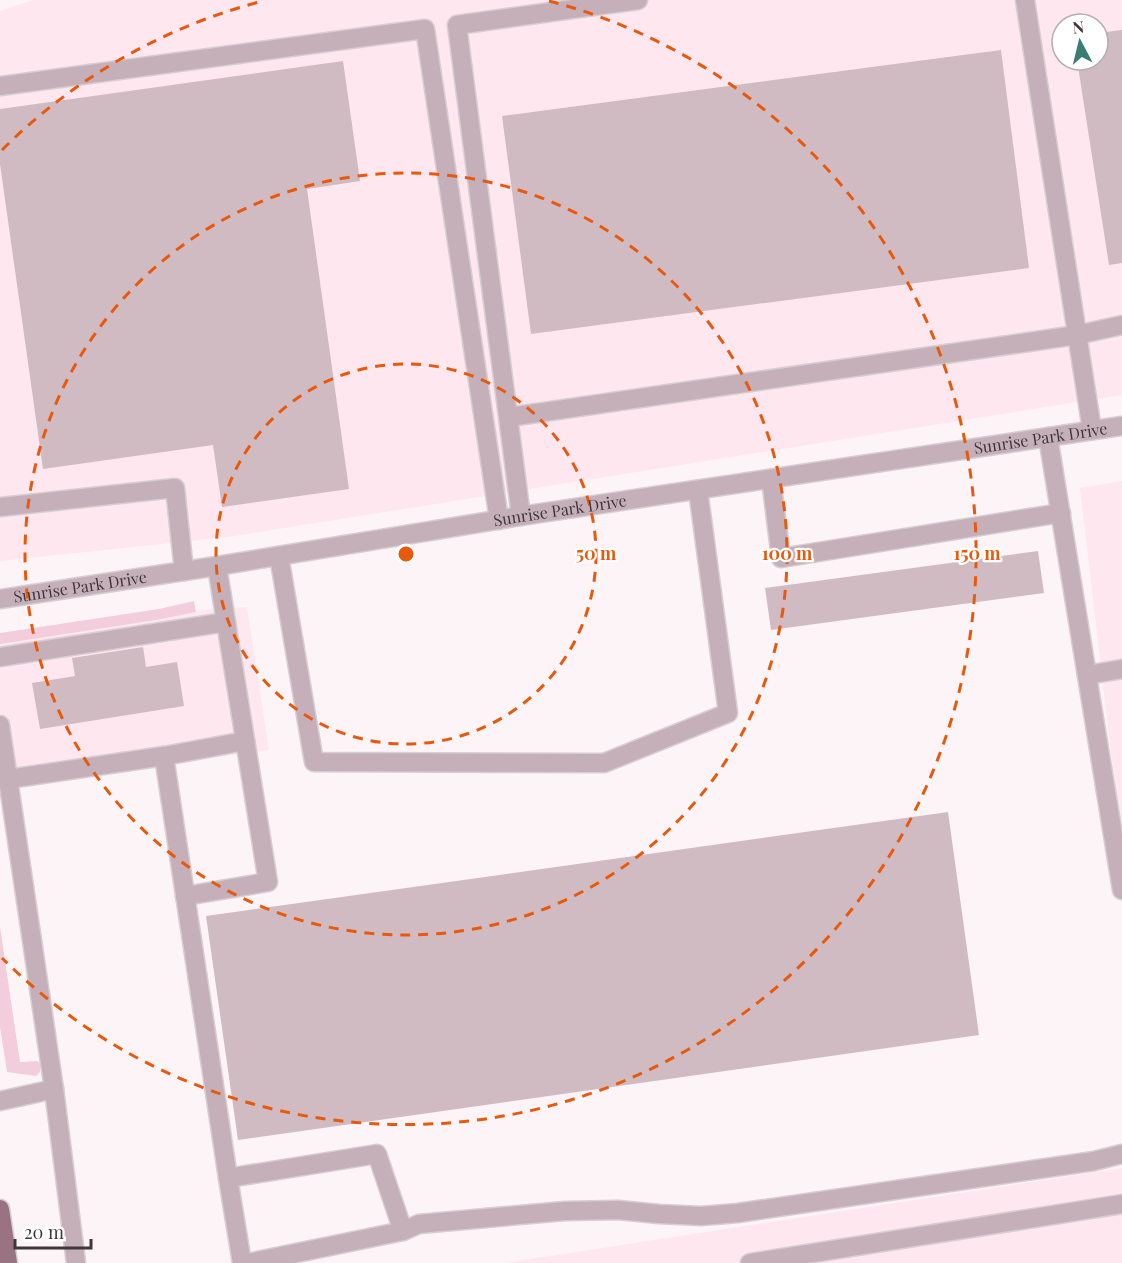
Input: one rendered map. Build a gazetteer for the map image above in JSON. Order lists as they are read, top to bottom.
{
  "streets": {
    "street": ["Sunrise Park Drive"]
  },
  "scale_bar": "20 m",
  "north": "top",
  "rings": ["50 m", "100 m", "150 m"]
}
